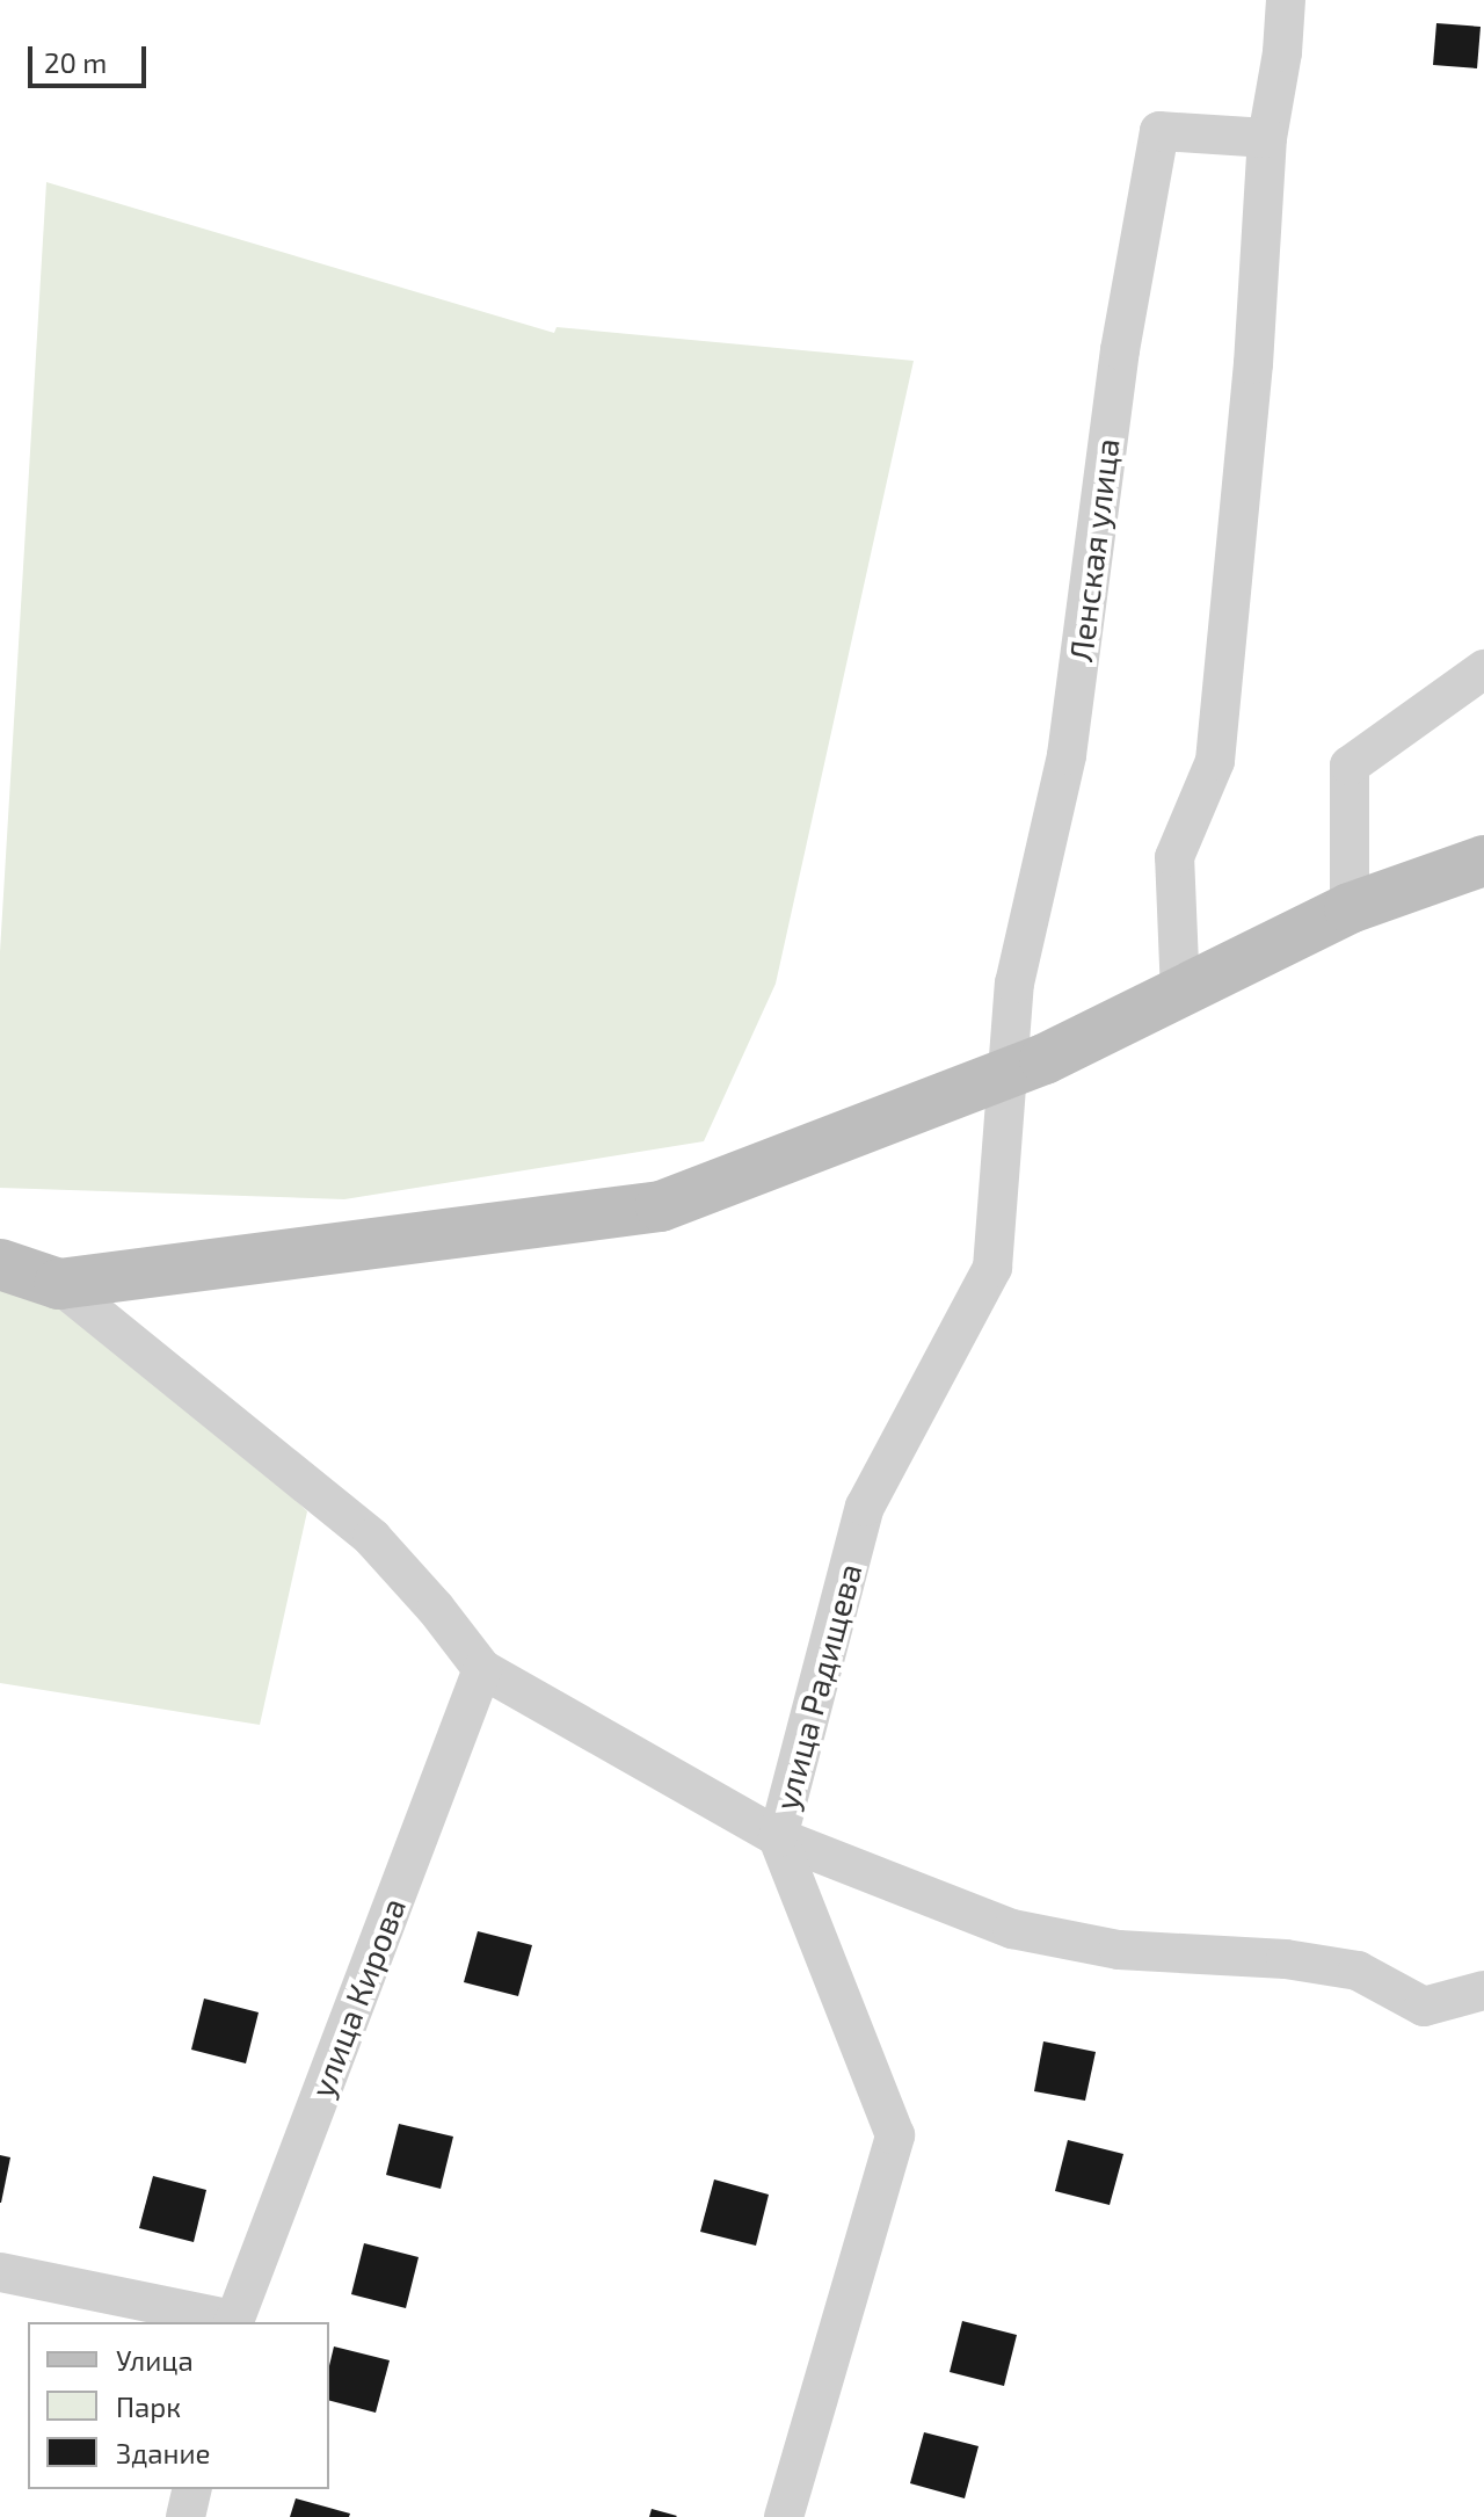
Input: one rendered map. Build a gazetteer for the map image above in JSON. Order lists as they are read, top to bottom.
{
  "streets": {
    "street": ["Ленская улица", "улица Радищева", "улица Кирова"]
  },
  "crossings": [
    ["Ленская улица", "улица Радищева"]
  ],
  "legend": ["Улица", "Парк", "Здание"],
  "scale_bar": "20 m"
}
